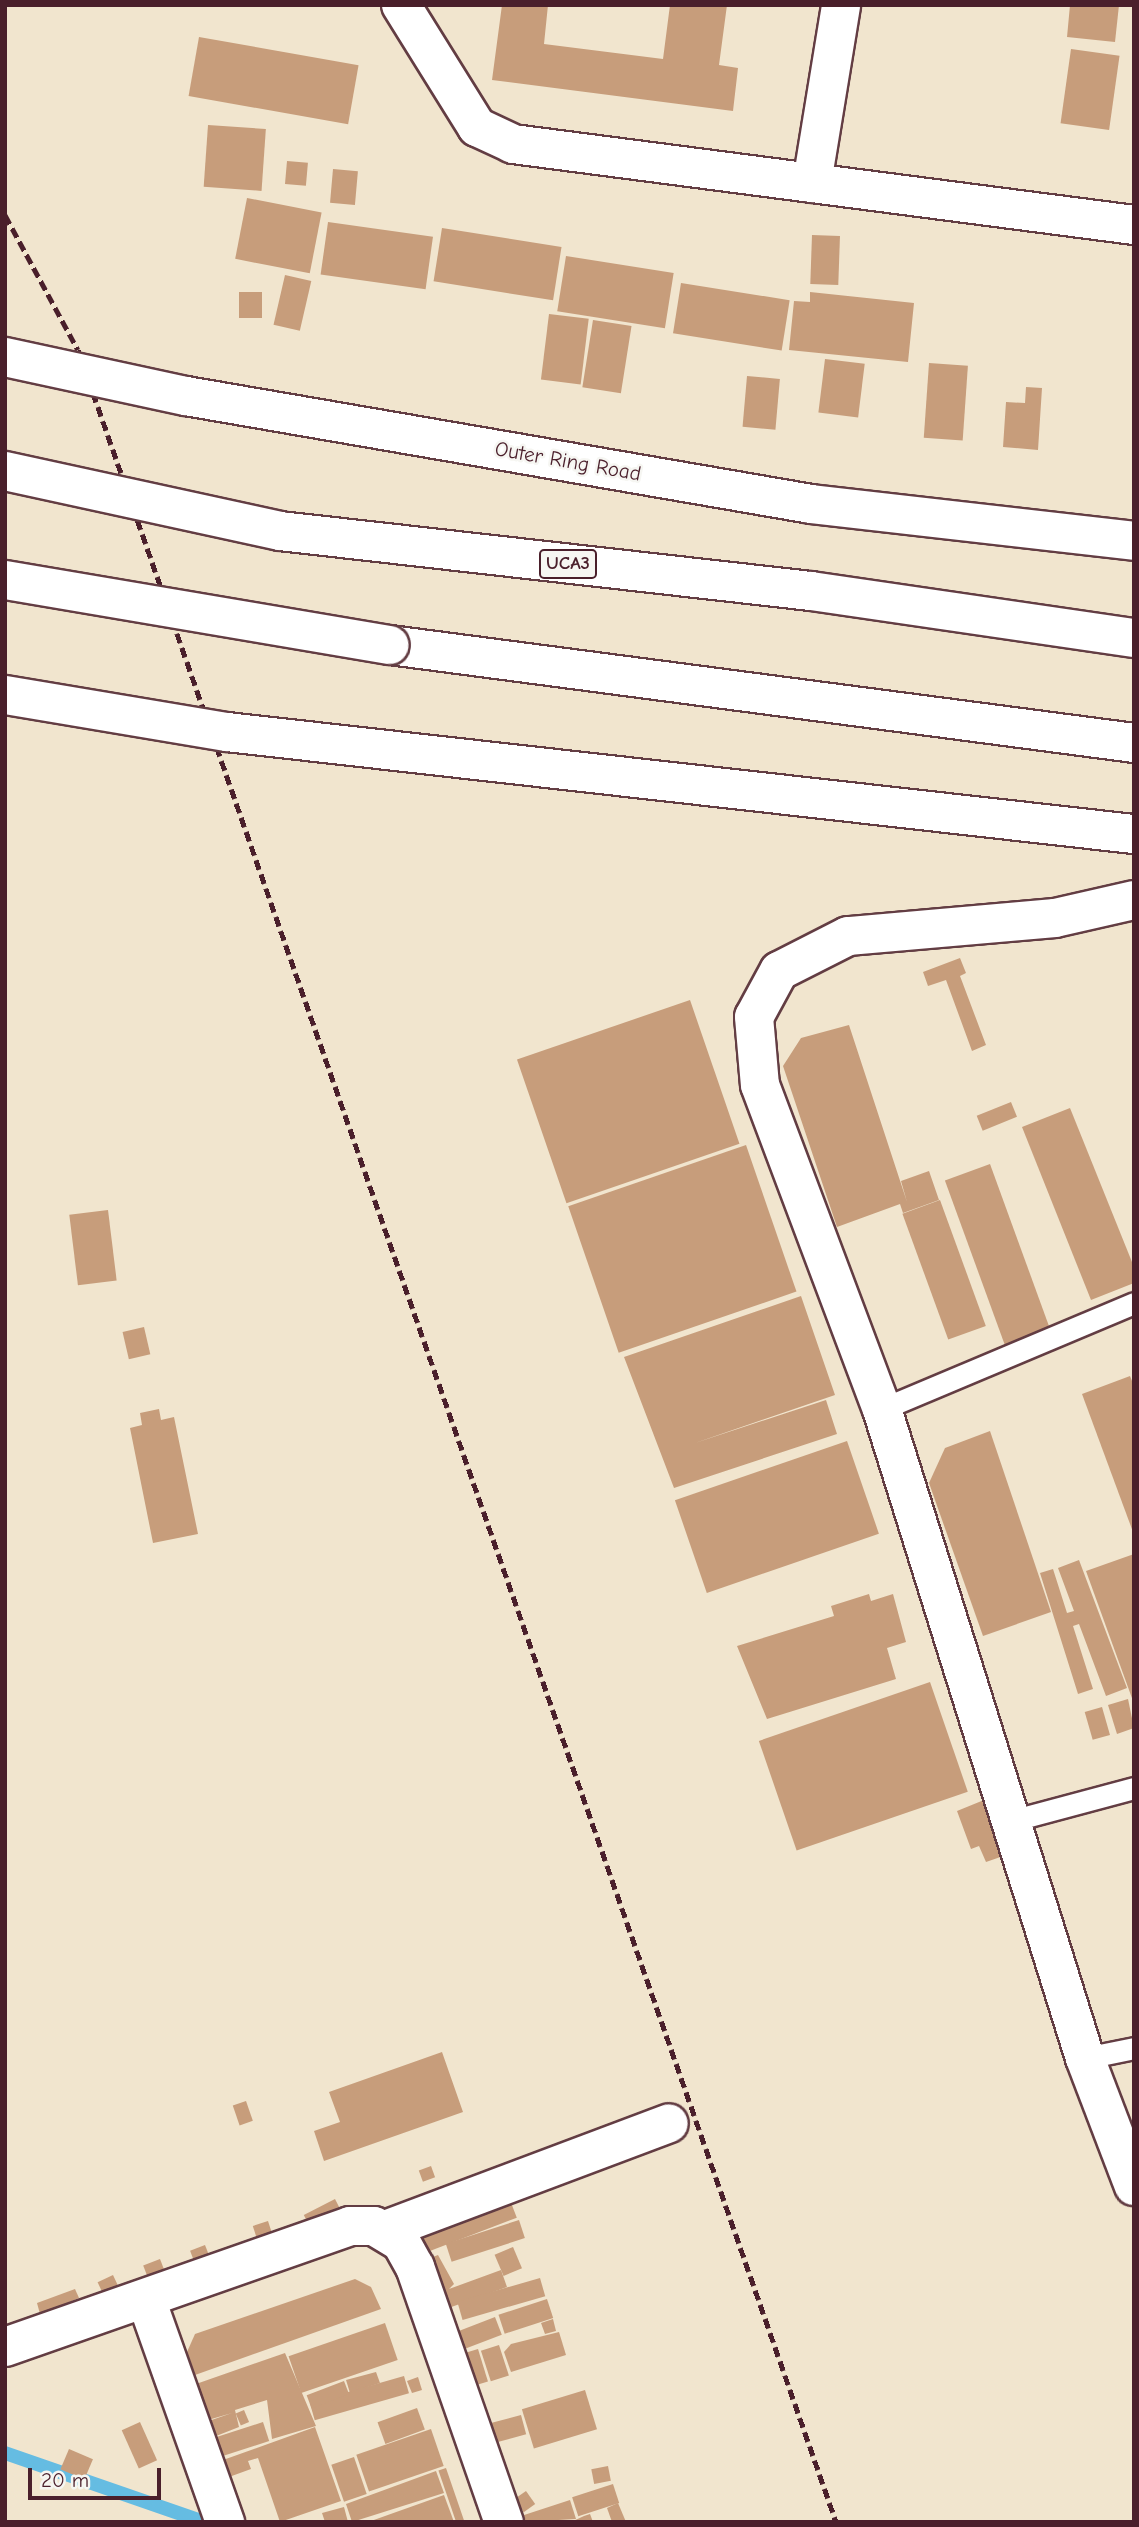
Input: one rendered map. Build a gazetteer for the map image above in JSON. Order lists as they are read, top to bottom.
{
  "streets": {
    "main road": ["Outer Ring Road", "UCA3"]
  },
  "scale_bar": "20 m"
}
